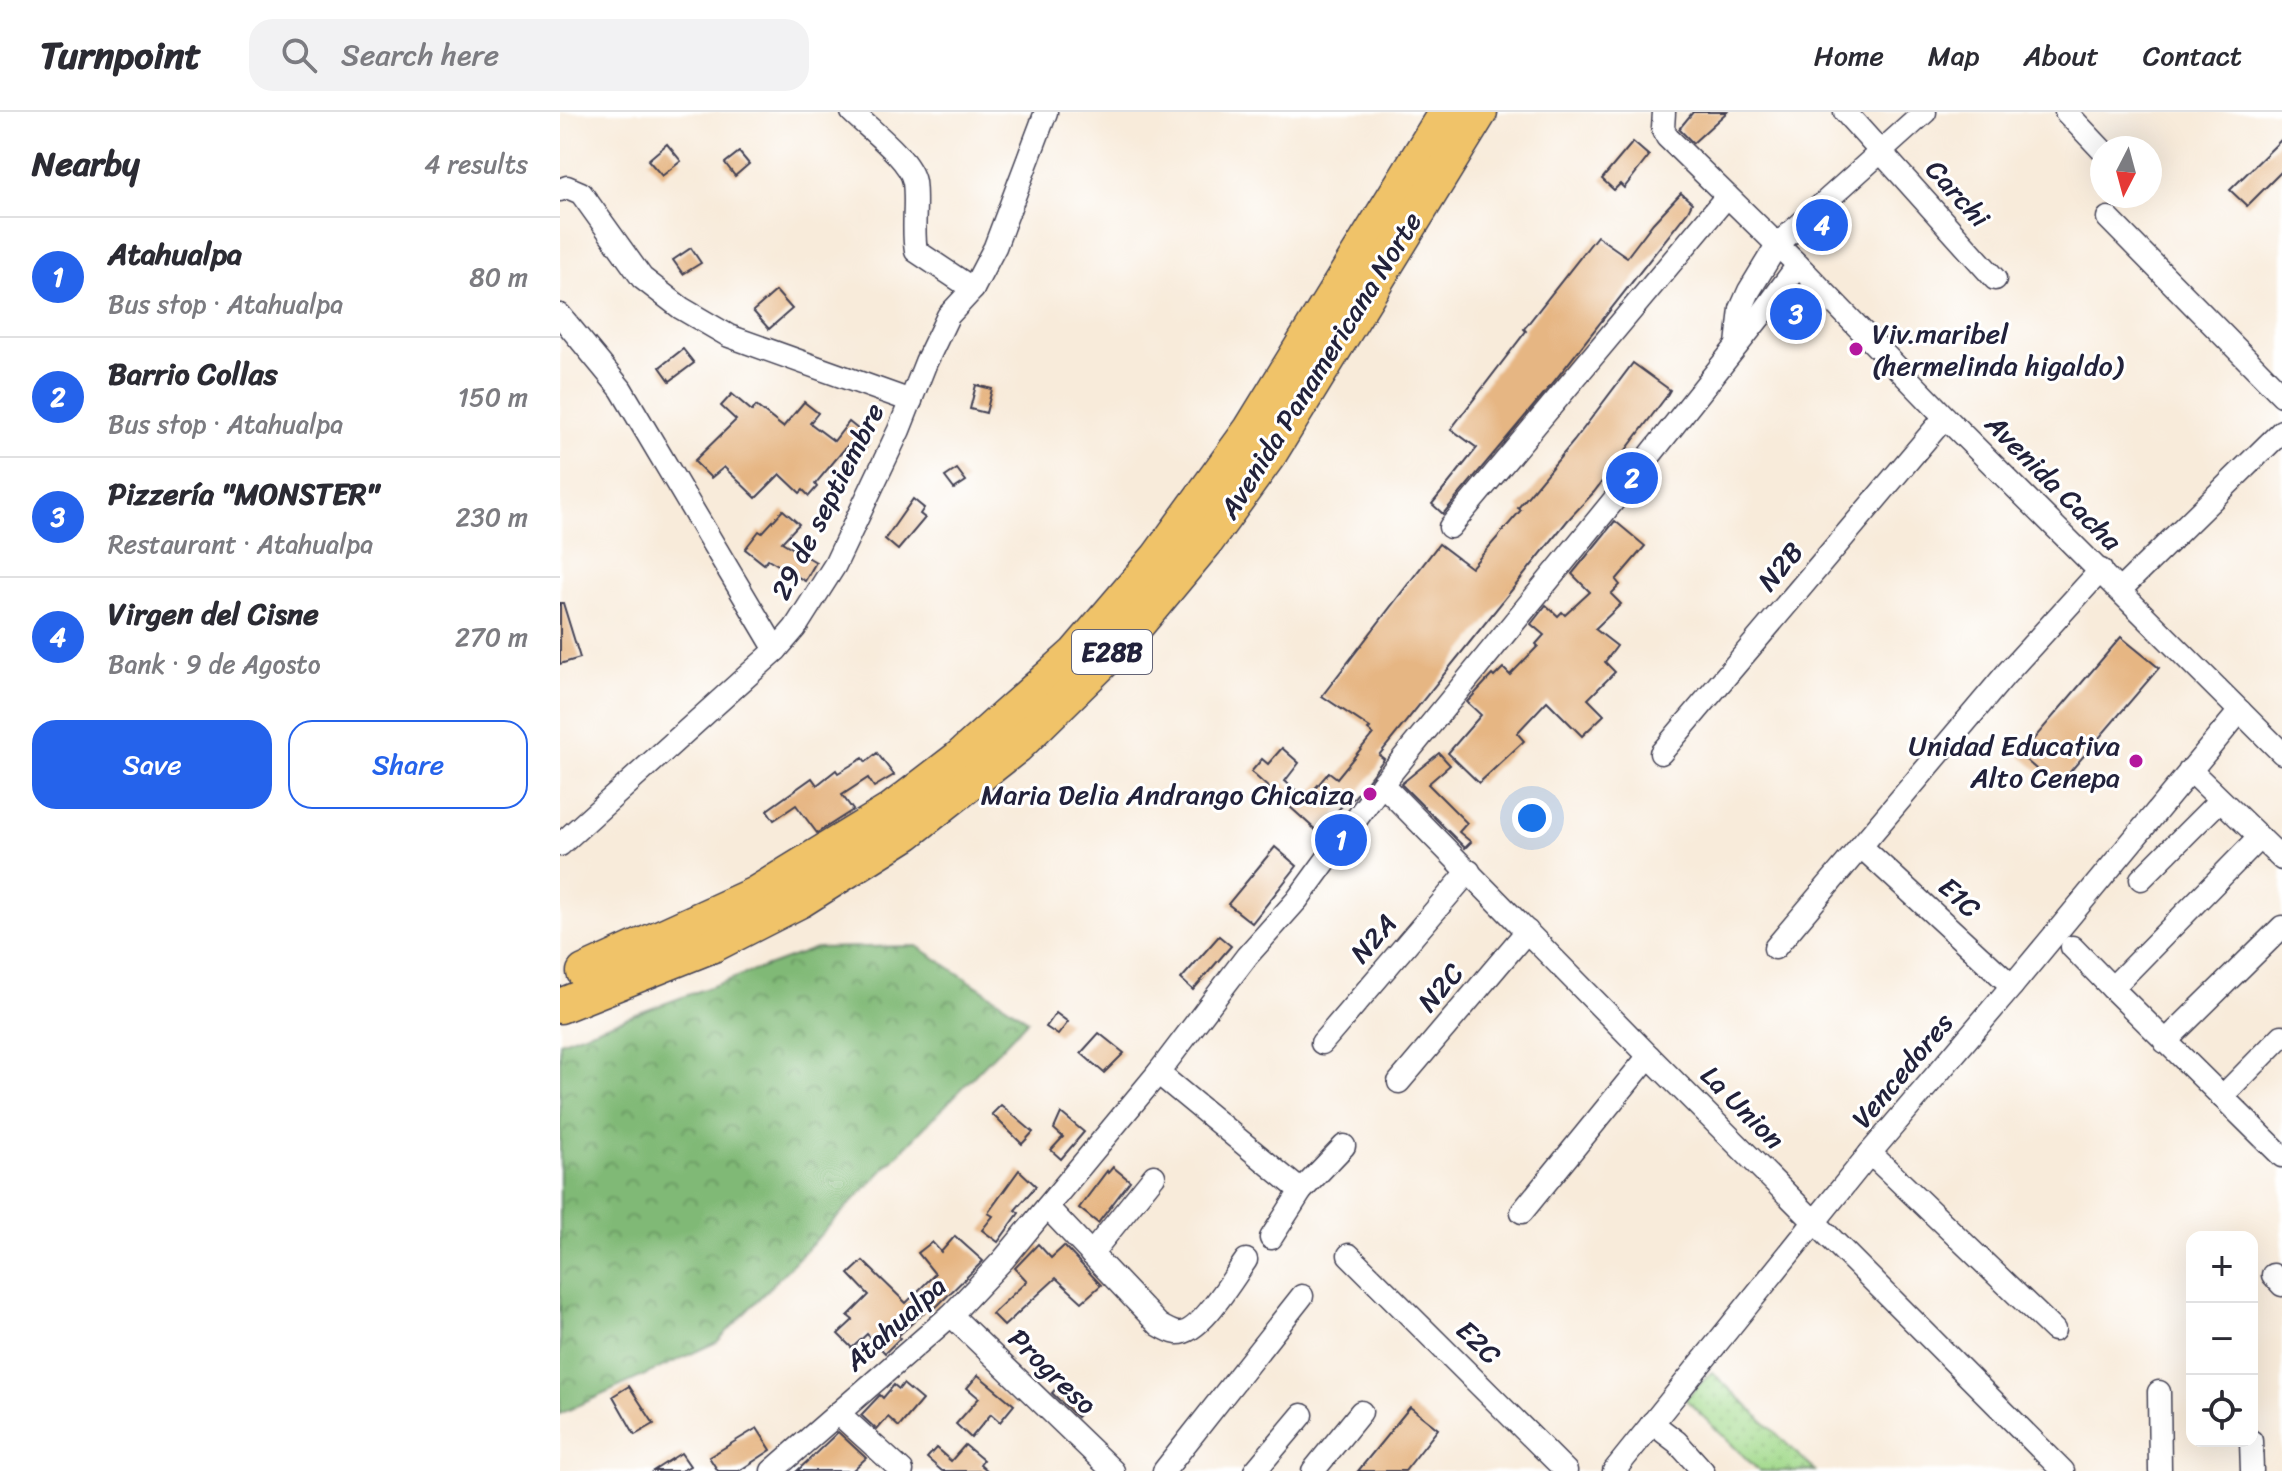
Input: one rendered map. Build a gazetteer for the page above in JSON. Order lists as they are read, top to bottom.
{
  "streets": {
    "highway": ["Avenida Panamericana Norte", "E28B"],
    "street": [
      "Carchi",
      "Avenida Cacha",
      "29 de septiembre",
      "N2B",
      "E1C",
      "N2A",
      "N2C",
      "Vencedores",
      "La Union",
      "Atahualpa",
      "E2C",
      "Progreso"
    ]
  },
  "crossings": [
    ["Avenida Cacha", "N2B"],
    ["Avenida Cacha", "Vencedores"],
    ["Avenida Cacha", "Atahualpa"],
    ["E1C", "Vencedores"],
    ["N2A", "La Union"],
    ["N2C", "La Union"],
    ["Vencedores", "La Union"],
    ["La Union", "Atahualpa"],
    ["Atahualpa", "Progreso"]
  ],
  "places": ["Viv.maribel (hermelinda higaldo)", "Unidad Educativa Alto Cenepa", "Maria Delia Andrango Chicaiza"],
  "north": "bottom",
  "page": {
    "header": "Turnpoint",
    "search": "Search here",
    "nav": [
      "Home",
      "Map",
      "About",
      "Contact"
    ],
    "heading": ["Nearby", "4 results"],
    "pins": [
      "4",
      "3",
      "2",
      "1"
    ],
    "list": [
      {
        "mark": "1",
        "name": "Atahualpa",
        "note": "Bus stop · Atahualpa",
        "value": "80 m"
      },
      {
        "mark": "2",
        "name": "Barrio Collas",
        "note": "Bus stop · Atahualpa",
        "value": "150 m"
      },
      {
        "mark": "3",
        "name": "Pizzería \"MONSTER\"",
        "note": "Restaurant · Atahualpa",
        "value": "230 m"
      },
      {
        "mark": "4",
        "name": "Virgen del Cisne",
        "note": "Bank · 9 de Agosto",
        "value": "270 m"
      }
    ],
    "buttons": ["Save", "Share"],
    "map_buttons": ["+", "−"]
  }
}
